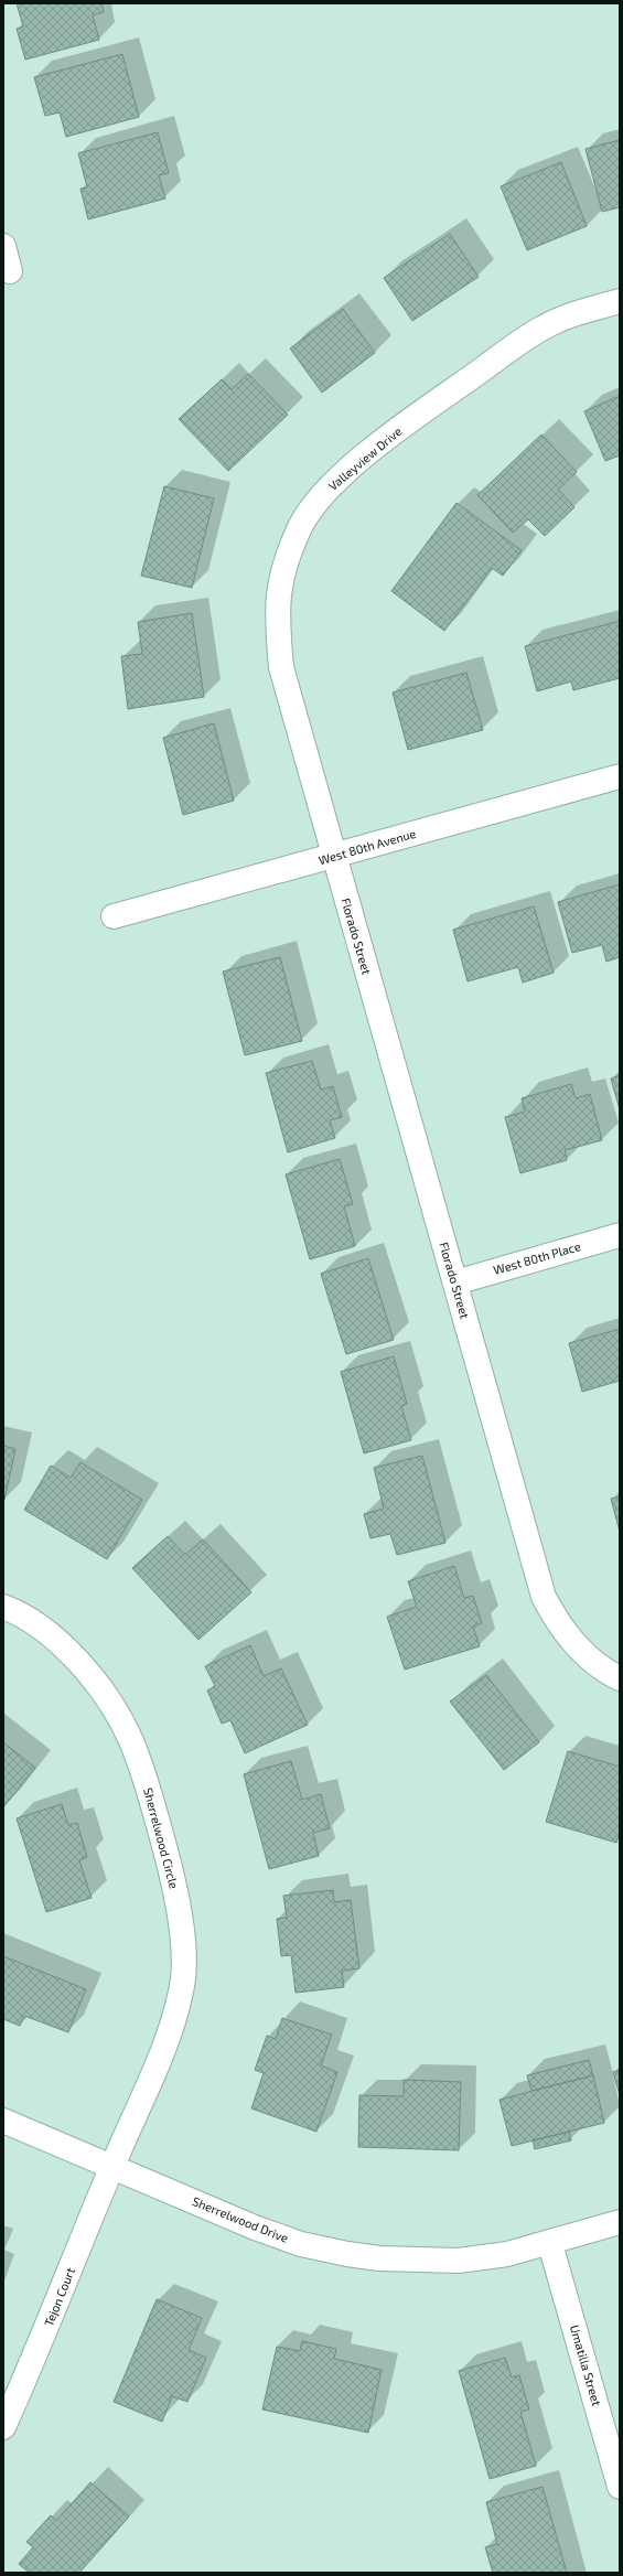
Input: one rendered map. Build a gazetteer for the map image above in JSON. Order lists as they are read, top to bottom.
{
  "streets": {
    "street": [
      "Valleyview Drive",
      "West 80th Avenue",
      "Florado Street",
      "West 80th Place",
      "Sherrelwood Circle",
      "Sherrelwood Drive",
      "Tejon Court",
      "Umatilla Street"
    ]
  },
  "crossings": [
    ["Valleyview Drive", "West 80th Avenue"],
    ["Valleyview Drive", "Florado Street"],
    ["West 80th Avenue", "Florado Street"],
    ["Florado Street", "West 80th Place"],
    ["Sherrelwood Circle", "Sherrelwood Drive"],
    ["Sherrelwood Circle", "Tejon Court"],
    ["Sherrelwood Drive", "Tejon Court"],
    ["Sherrelwood Drive", "Umatilla Street"]
  ]
}
